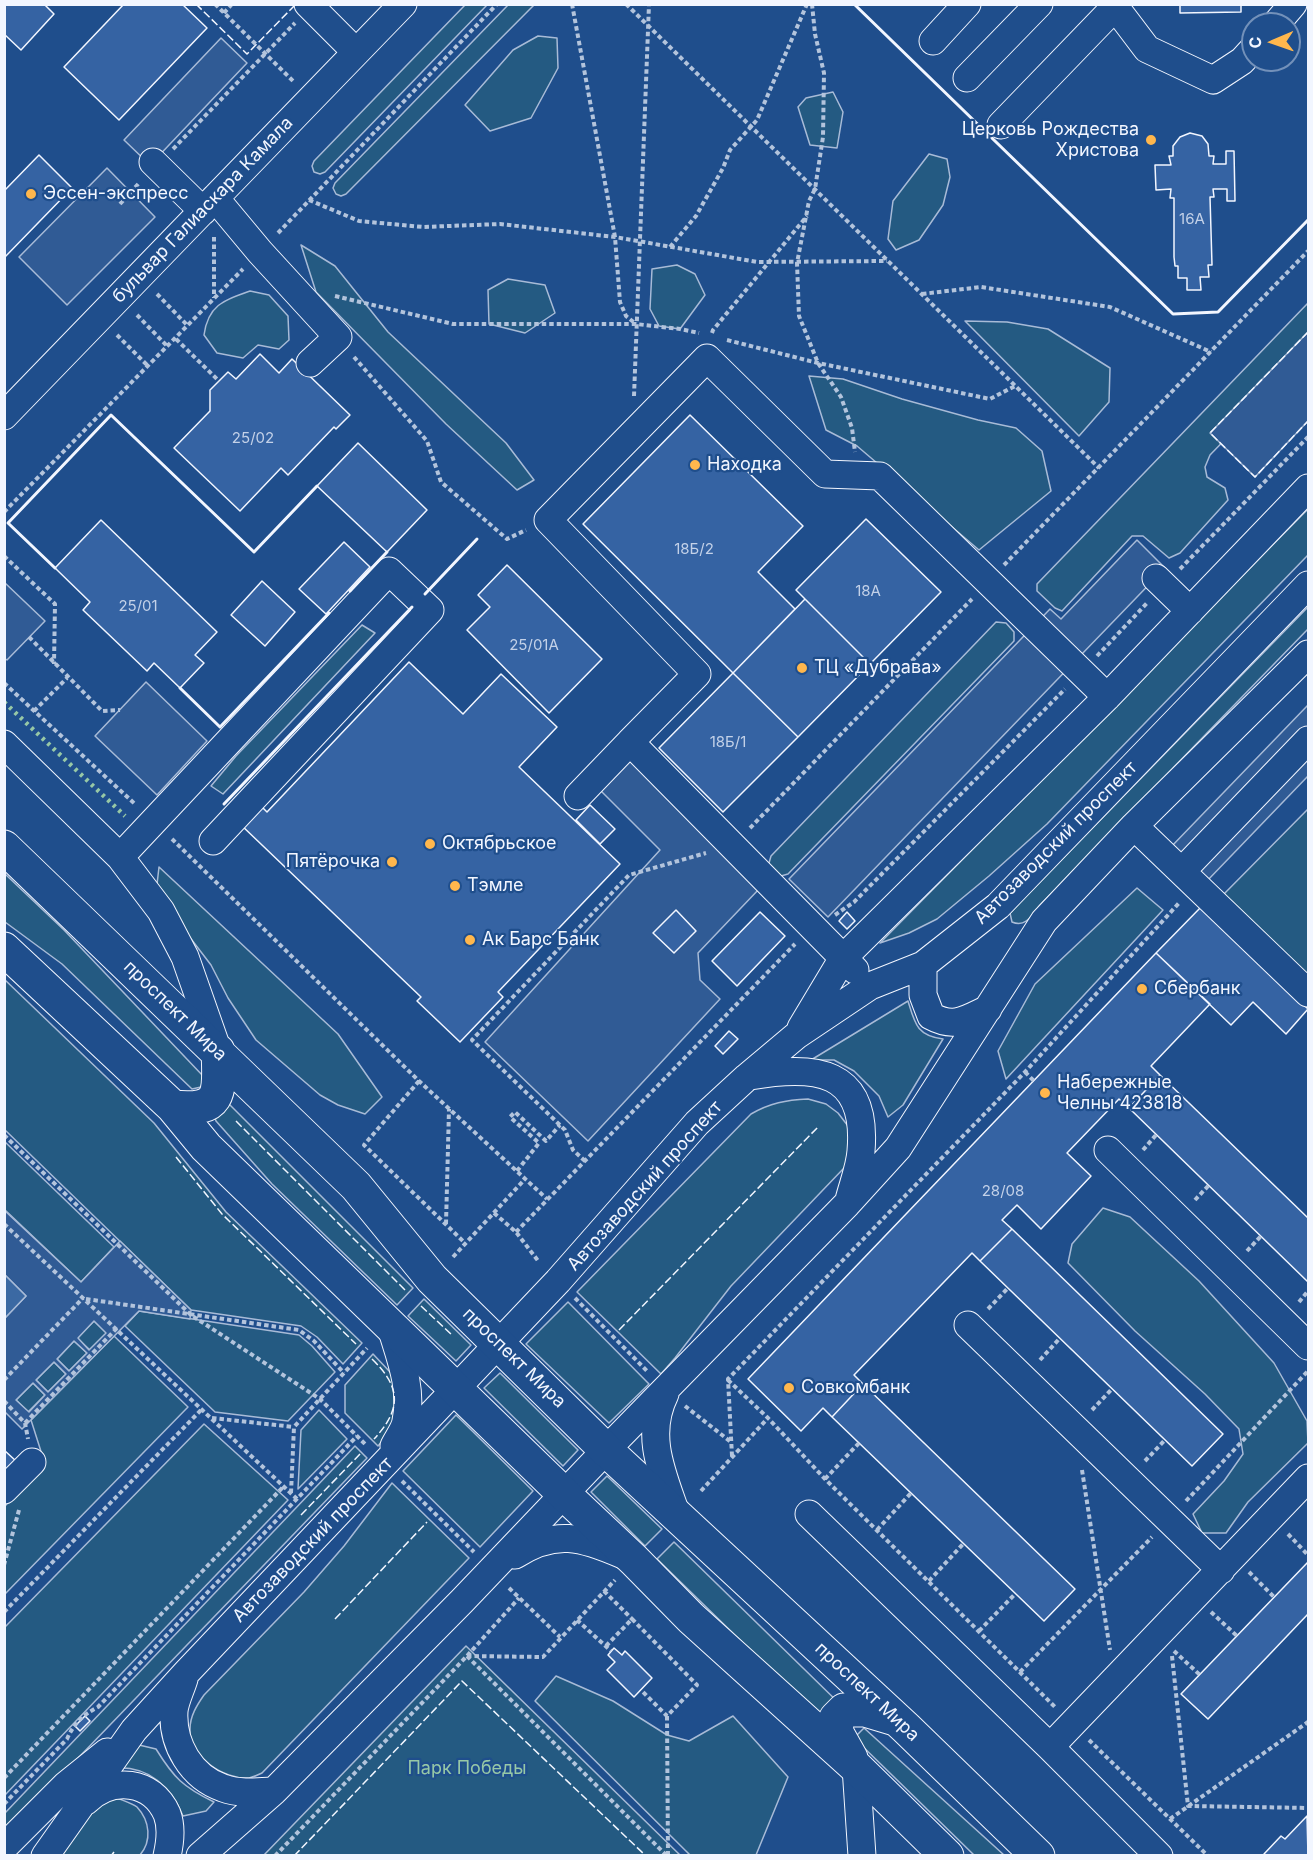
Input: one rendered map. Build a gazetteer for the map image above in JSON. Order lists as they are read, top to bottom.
{
  "streets": {
    "main road": ["проспект Мира"],
    "street": ["бульвар Галиаскара Камала", "Автозаводский проспект"]
  },
  "crossings": [
    ["Автозаводский проспект", "проспект Мира"]
  ],
  "parks": ["Парк Победы"],
  "places": [
    "Церковь Рождества Христова",
    "Эссен-экспресс",
    "Находка",
    "ТЦ «Дубрава»",
    "Октябрьское",
    "Пятёрочка",
    "Тэмле",
    "Ак Барс Банк",
    "Сбербанк",
    "Набережные Челны 423818",
    "Совкомбанк"
  ],
  "house_numbers": [
    "16А",
    "25/02",
    "18Б/2",
    "18А",
    "25/01",
    "25/01А",
    "18Б/1",
    "28/08"
  ],
  "north": "left"
}
